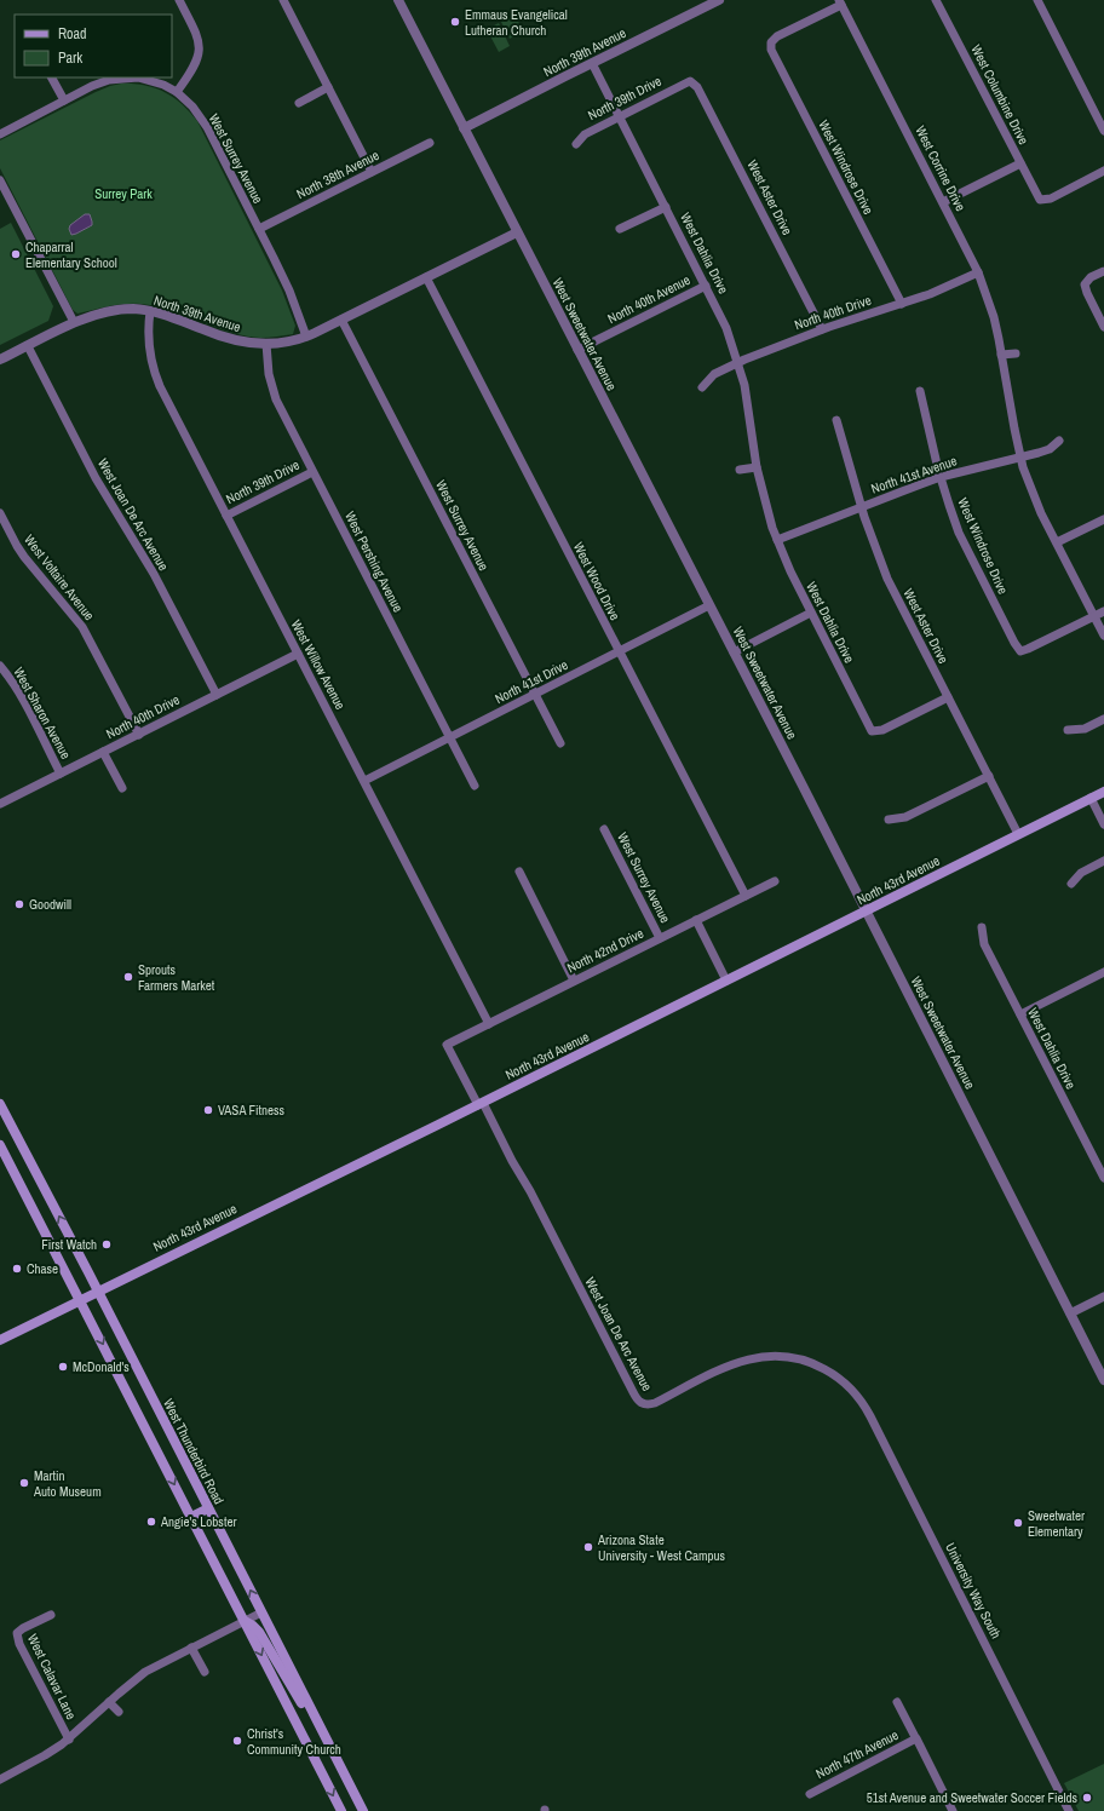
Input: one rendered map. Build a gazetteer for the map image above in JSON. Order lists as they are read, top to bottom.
{
  "streets": {
    "main road": ["North 43rd Avenue", "West Thunderbird Road"],
    "street": [
      "North 39th Avenue",
      "West Columbine Drive",
      "North 39th Drive",
      "West Surrey Avenue",
      "West Windrose Drive",
      "West Corrine Drive",
      "North 38th Avenue",
      "West Aster Drive",
      "West Dahlia Drive",
      "North 40th Avenue",
      "North 40th Drive",
      "West Sweetwater Avenue",
      "North 41st Avenue",
      "West Joan De Arc Avenue",
      "West Pershing Avenue",
      "West Voltaire Avenue",
      "West Wood Drive",
      "West Willow Avenue",
      "North 41st Drive",
      "West Sharon Avenue",
      "North 42nd Drive",
      "University Way South",
      "West Calavar Lane",
      "North 47th Avenue"
    ]
  },
  "crossings": [
    ["North 39th Avenue", "West Surrey Avenue"],
    ["North 39th Avenue", "West Dahlia Drive"],
    ["North 39th Avenue", "West Sweetwater Avenue"],
    ["North 39th Avenue", "West Joan De Arc Avenue"],
    ["North 39th Avenue", "West Pershing Avenue"],
    ["North 39th Avenue", "West Wood Drive"],
    ["North 39th Avenue", "West Willow Avenue"],
    ["North 39th Drive", "West Aster Drive"],
    ["North 39th Drive", "West Dahlia Drive"],
    ["North 39th Drive", "West Pershing Avenue"],
    ["North 39th Drive", "West Willow Avenue"],
    ["West Surrey Avenue", "North 38th Avenue"],
    ["West Surrey Avenue", "North 41st Drive"],
    ["West Surrey Avenue", "North 42nd Drive"],
    ["West Windrose Drive", "West Corrine Drive"],
    ["West Windrose Drive", "North 40th Drive"],
    ["West Windrose Drive", "North 41st Avenue"],
    ["West Corrine Drive", "North 40th Drive"],
    ["West Corrine Drive", "North 41st Avenue"],
    ["West Aster Drive", "West Dahlia Drive"],
    ["West Aster Drive", "North 40th Drive"],
    ["West Aster Drive", "North 41st Avenue"],
    ["West Aster Drive", "North 43rd Avenue"],
    ["West Dahlia Drive", "North 40th Avenue"],
    ["West Dahlia Drive", "North 40th Drive"],
    ["West Dahlia Drive", "North 41st Avenue"],
    ["North 40th Avenue", "West Sweetwater Avenue"],
    ["North 40th Drive", "West Joan De Arc Avenue"],
    ["North 40th Drive", "West Voltaire Avenue"],
    ["North 40th Drive", "West Willow Avenue"],
    ["North 40th Drive", "West Sharon Avenue"],
    ["West Sweetwater Avenue", "North 41st Drive"],
    ["West Sweetwater Avenue", "North 43rd Avenue"],
    ["West Joan De Arc Avenue", "North 43rd Avenue"],
    ["West Joan De Arc Avenue", "North 42nd Drive"],
    ["West Joan De Arc Avenue", "University Way South"],
    ["West Pershing Avenue", "North 41st Drive"],
    ["West Wood Drive", "North 41st Drive"],
    ["West Wood Drive", "North 42nd Drive"],
    ["West Willow Avenue", "North 41st Drive"],
    ["West Willow Avenue", "North 42nd Drive"],
    ["North 43rd Avenue", "West Thunderbird Road"]
  ],
  "parks": ["Surrey Park"],
  "places": [
    "Emmaus Evangelical Lutheran Church",
    "Chaparral Elementary School",
    "Goodwill",
    "Sprouts Farmers Market",
    "VASA Fitness",
    "First Watch",
    "Chase",
    "McDonald's",
    "Martin Auto Museum",
    "Angie's Lobster",
    "Sweetwater Elementary",
    "Arizona State University - West Campus",
    "Christ's Community Church",
    "51st Avenue and Sweetwater Soccer Fields"
  ],
  "legend": ["Road", "Park"]
}
